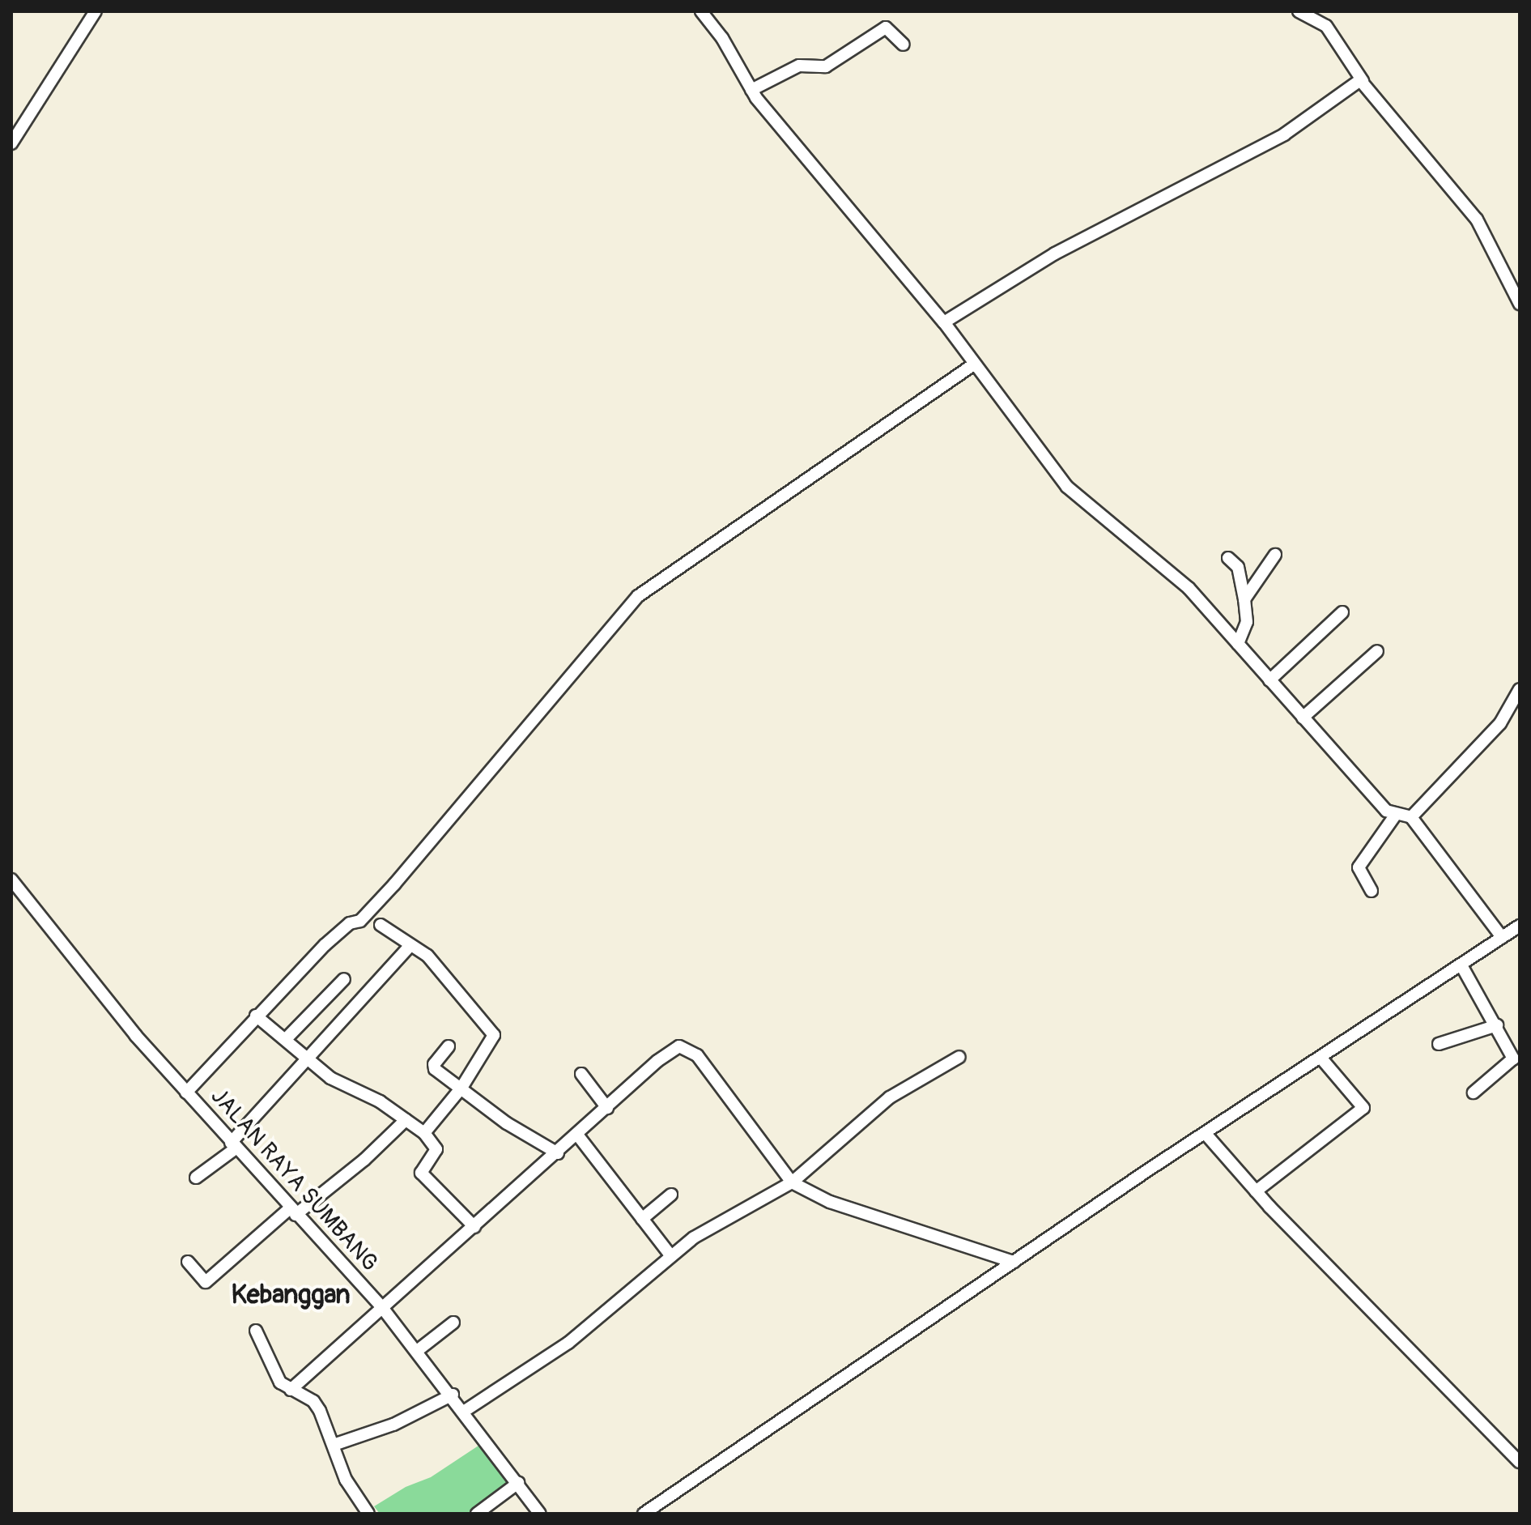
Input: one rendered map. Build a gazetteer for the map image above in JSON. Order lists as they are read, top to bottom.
{
  "streets": {
    "street": ["JALAN RAYA SUMBANG"]
  },
  "districts": ["Kebanggan"]
}
